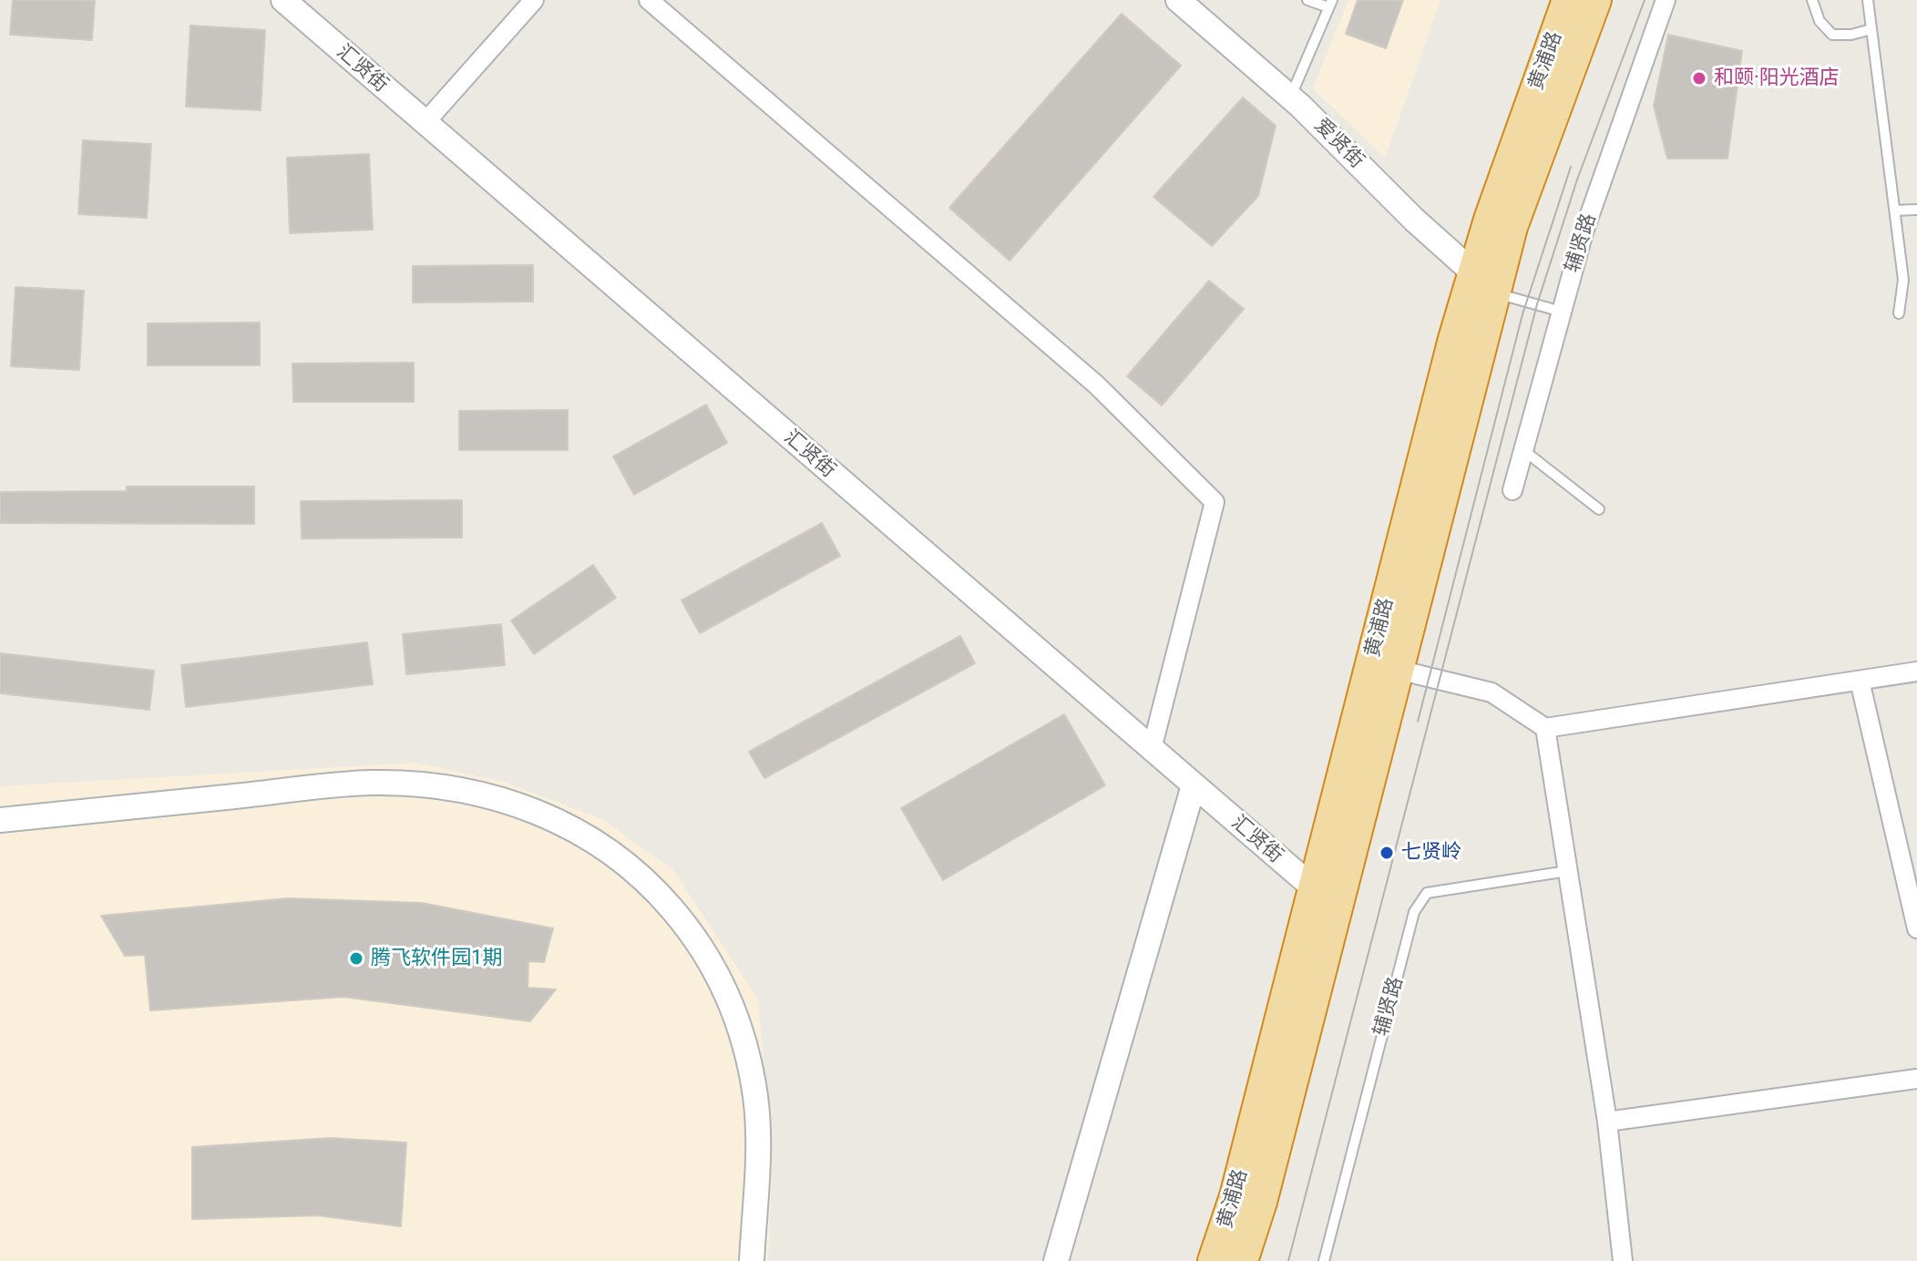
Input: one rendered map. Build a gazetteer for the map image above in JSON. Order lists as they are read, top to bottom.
{
  "streets": {
    "highway": ["黄浦路"],
    "street": ["汇贤街", "爱贤街", "辅贤路"]
  },
  "crossings": [
    ["黄浦路", "汇贤街"],
    ["黄浦路", "爱贤街"]
  ],
  "places": ["和颐·阳光酒店", "七贤岭", "腾飞软件园1期"]
}
